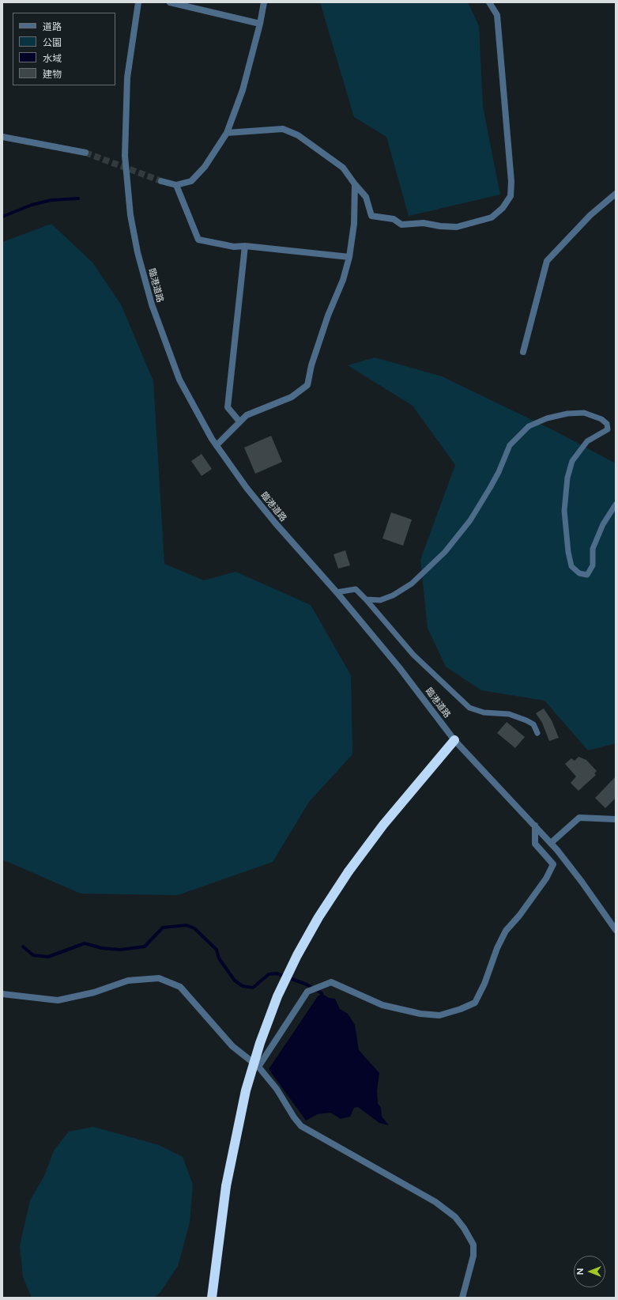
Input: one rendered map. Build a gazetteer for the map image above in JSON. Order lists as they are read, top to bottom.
{
  "streets": {
    "street": ["臨港道路"]
  },
  "legend": [
    "道路",
    "公園",
    "水域",
    "建物"
  ],
  "north": "left"
}
